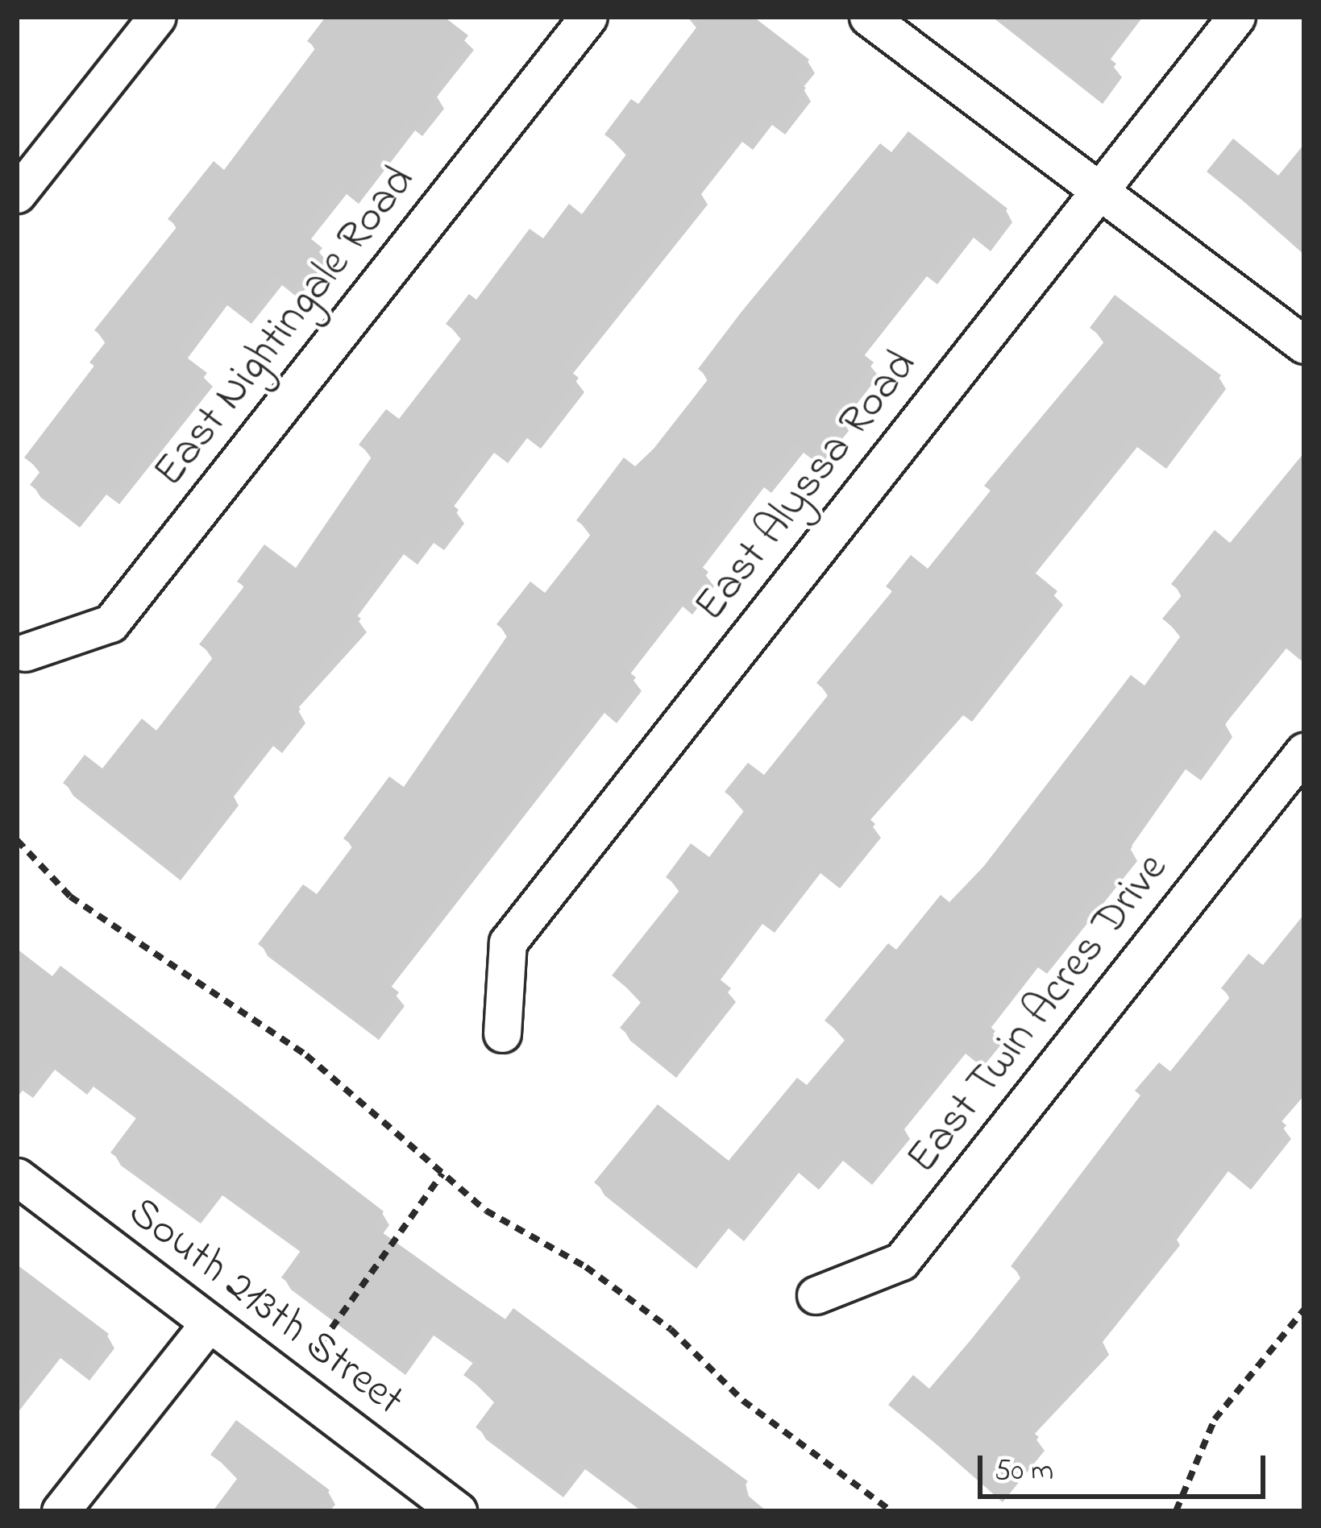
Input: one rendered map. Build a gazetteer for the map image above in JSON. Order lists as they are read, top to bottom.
{
  "streets": {
    "street": [
      "East Nightingale Road",
      "East Alyssa Road",
      "East Twin Acres Drive",
      "South 213th Street"
    ]
  },
  "scale_bar": "50 m"
}
